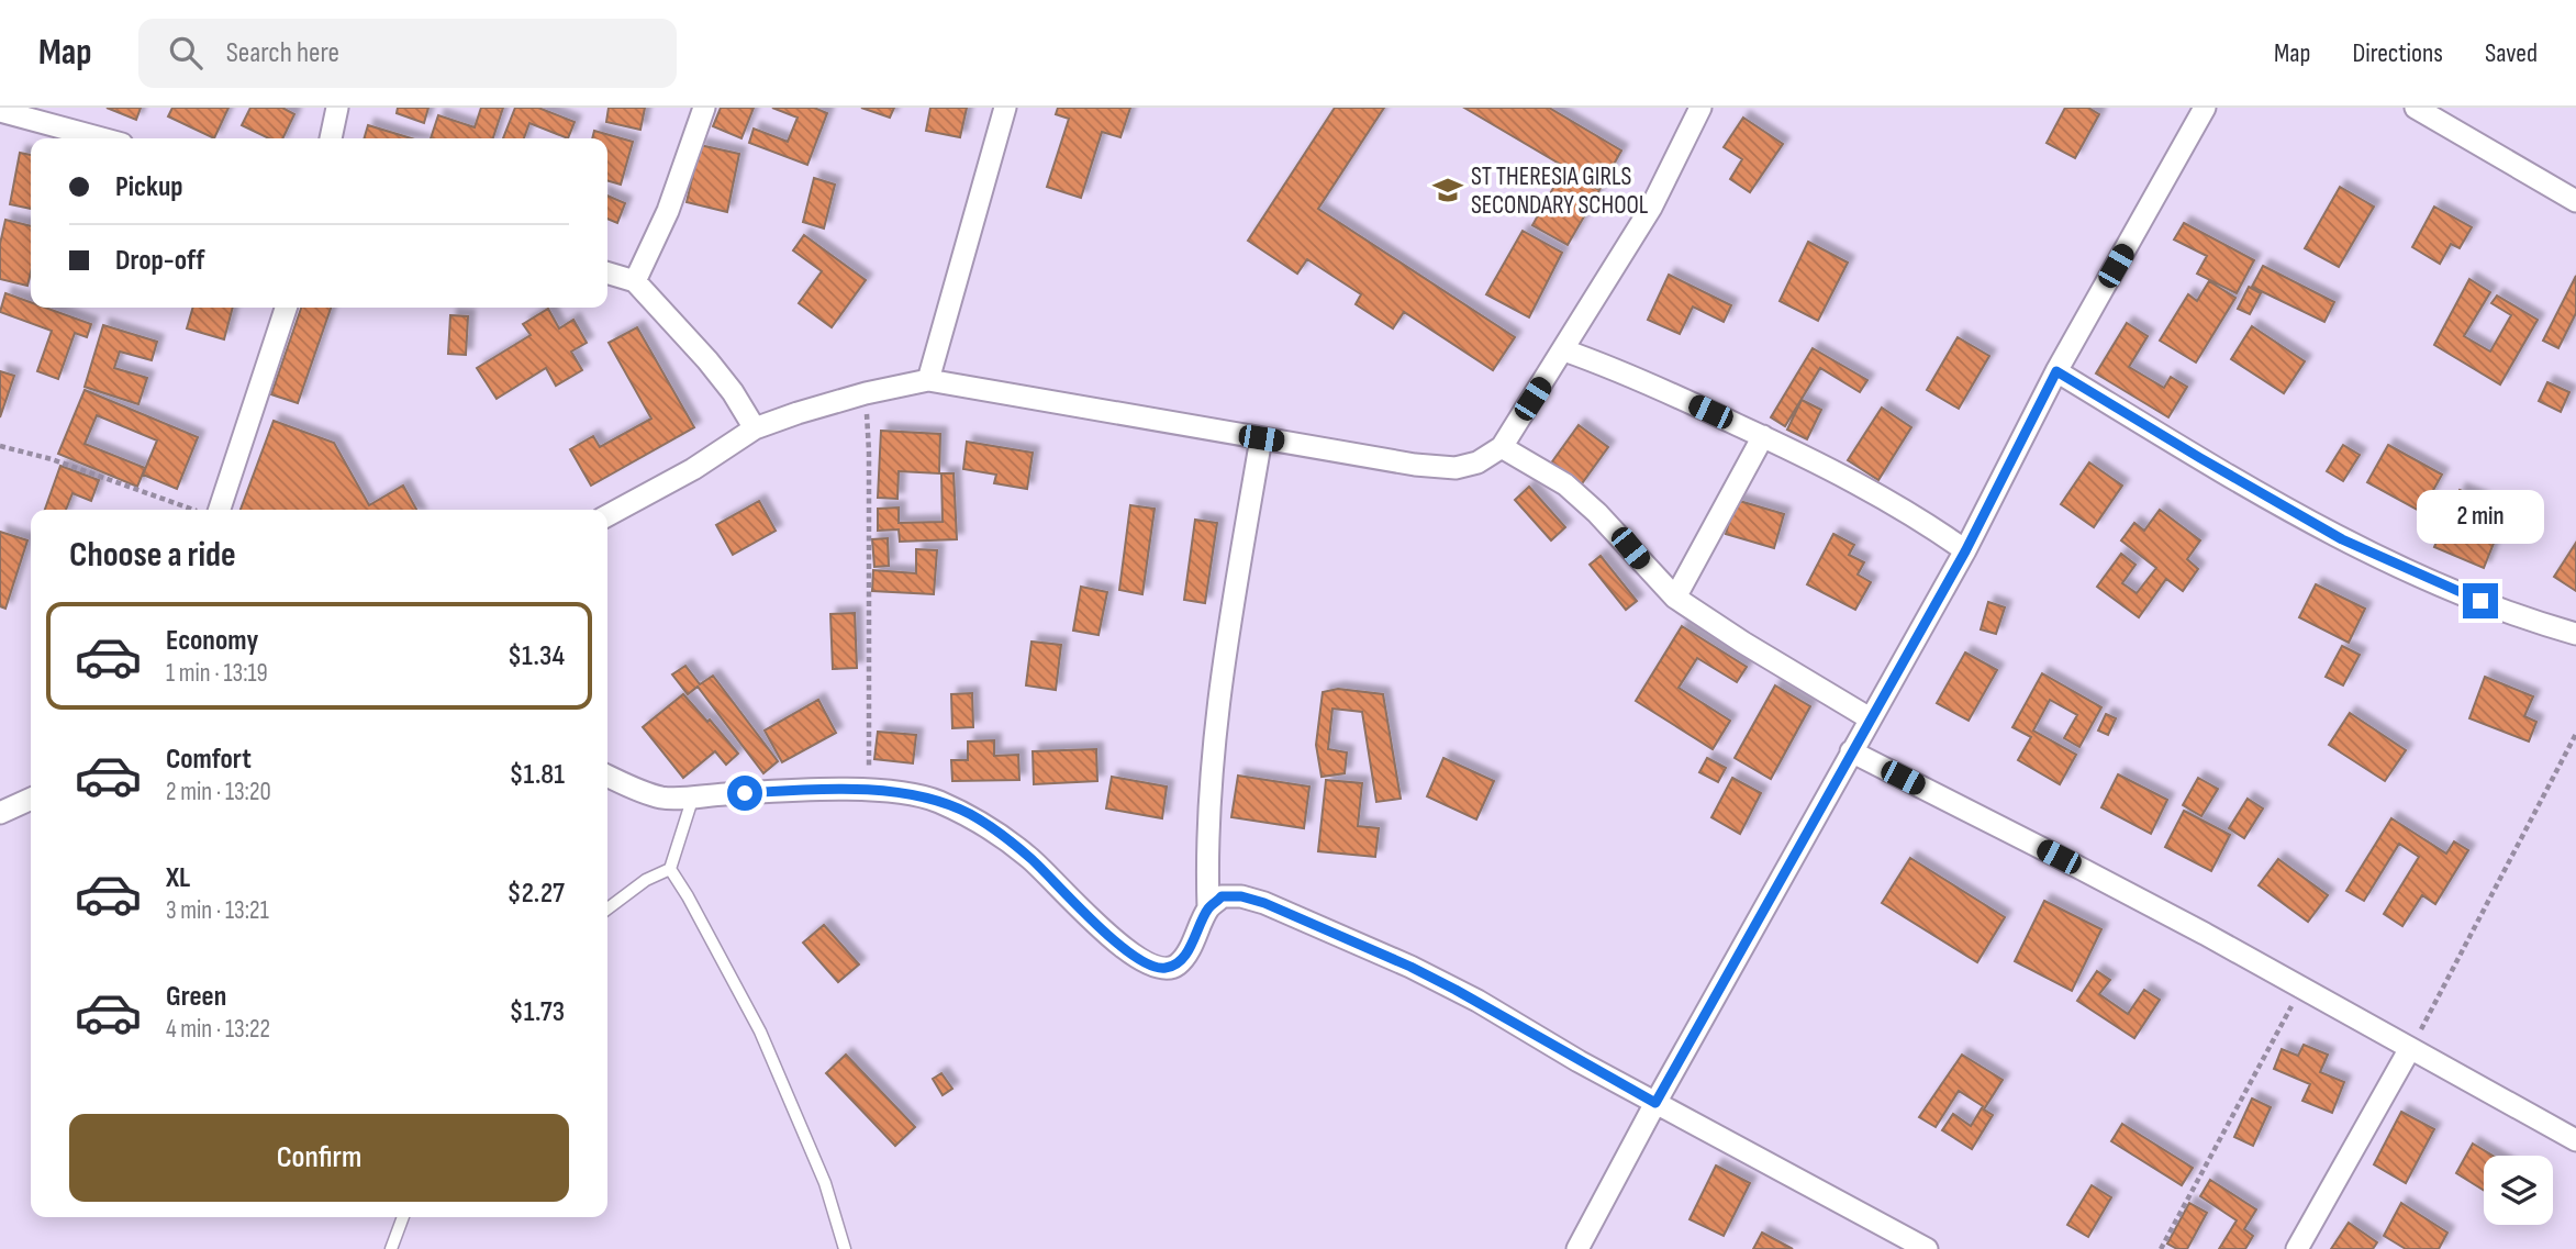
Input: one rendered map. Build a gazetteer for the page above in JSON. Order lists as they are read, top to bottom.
{
  "places": {
    "school or university": ["ST THERESIA GIRLS SECONDARY SCHOOL"]
  },
  "page": {
    "header": "Map",
    "search": "Search here",
    "nav": ["Map", "Directions", "Saved"],
    "banner": ["Pickup", "Drop-off"],
    "bubble": "2 min",
    "heading": "Choose a ride",
    "list": [
      {
        "name": "Economy",
        "note": "1 min · 13:19",
        "value": "$1.34"
      },
      {
        "name": "Comfort",
        "note": "2 min · 13:20",
        "value": "$1.81"
      },
      {
        "name": "XL",
        "note": "3 min · 13:21",
        "value": "$2.27"
      },
      {
        "name": "Green",
        "note": "4 min · 13:22",
        "value": "$1.73"
      }
    ],
    "buttons": "Confirm"
  }
}
